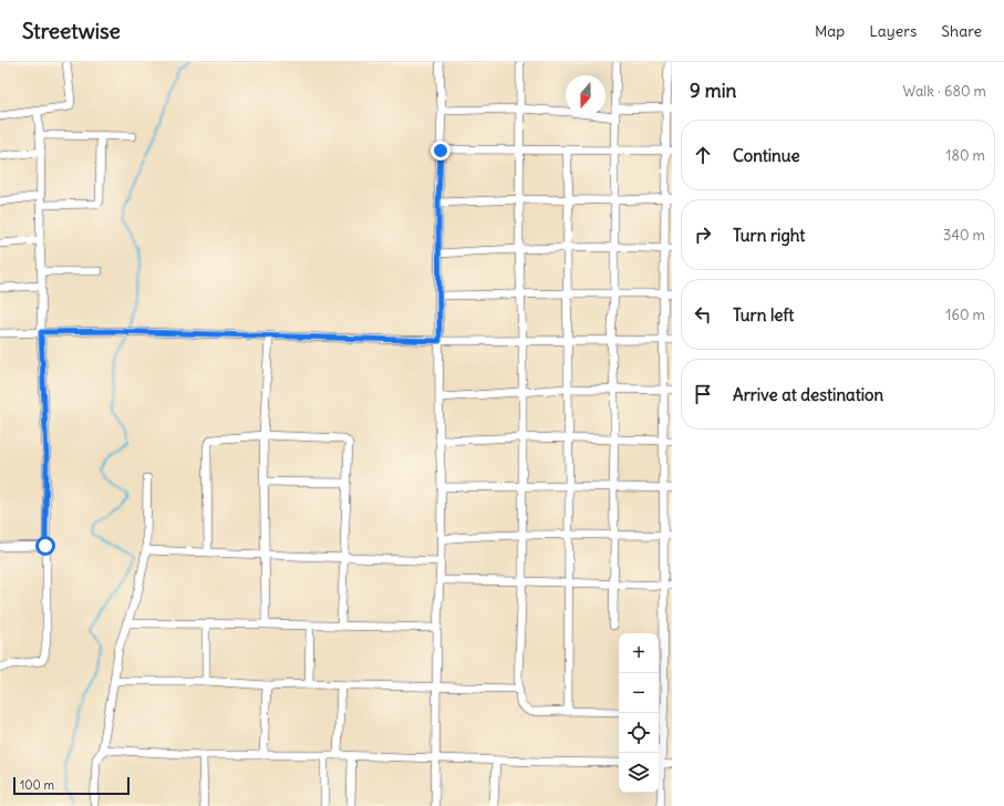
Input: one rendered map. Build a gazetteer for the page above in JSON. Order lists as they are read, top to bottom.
{
  "scale_bar": "100 m",
  "north": "bottom",
  "page": {
    "header": "Streetwise",
    "nav": ["Map", "Layers", "Share"],
    "heading": ["9 min", "Walk · 680 m"],
    "list": [
      ["Continue", "180 m"],
      ["Turn right", "340 m"],
      ["Turn left", "160 m"],
      "Arrive at destination"
    ],
    "map_buttons": ["+", "−"],
    "scale": "100 m"
  }
}
